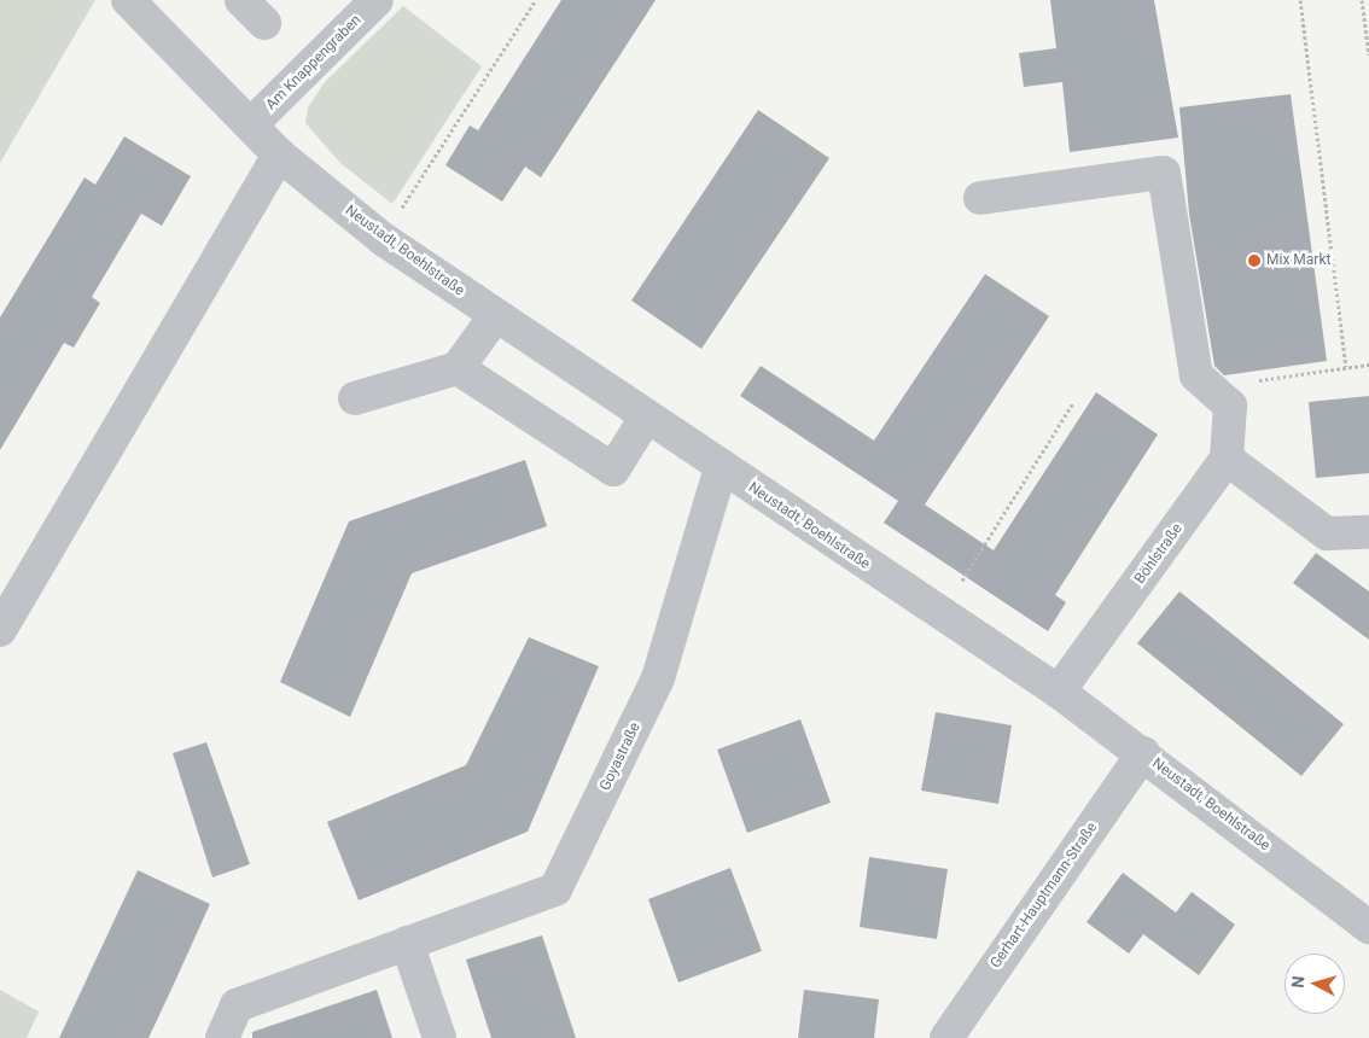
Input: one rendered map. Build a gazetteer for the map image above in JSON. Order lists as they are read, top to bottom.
{
  "streets": {
    "street": [
      "Am Knappengraben",
      "Neustadt, Boehlstraße",
      "Böhlstraße",
      "Goyastraße",
      "Gerhart-Hauptmann-Straße"
    ]
  },
  "crossings": [
    ["Am Knappengraben", "Neustadt, Boehlstraße"],
    ["Neustadt, Boehlstraße", "Böhlstraße"],
    ["Neustadt, Boehlstraße", "Goyastraße"],
    ["Neustadt, Boehlstraße", "Gerhart-Hauptmann-Straße"]
  ],
  "places": ["Mix Markt"],
  "north": "left"
}
